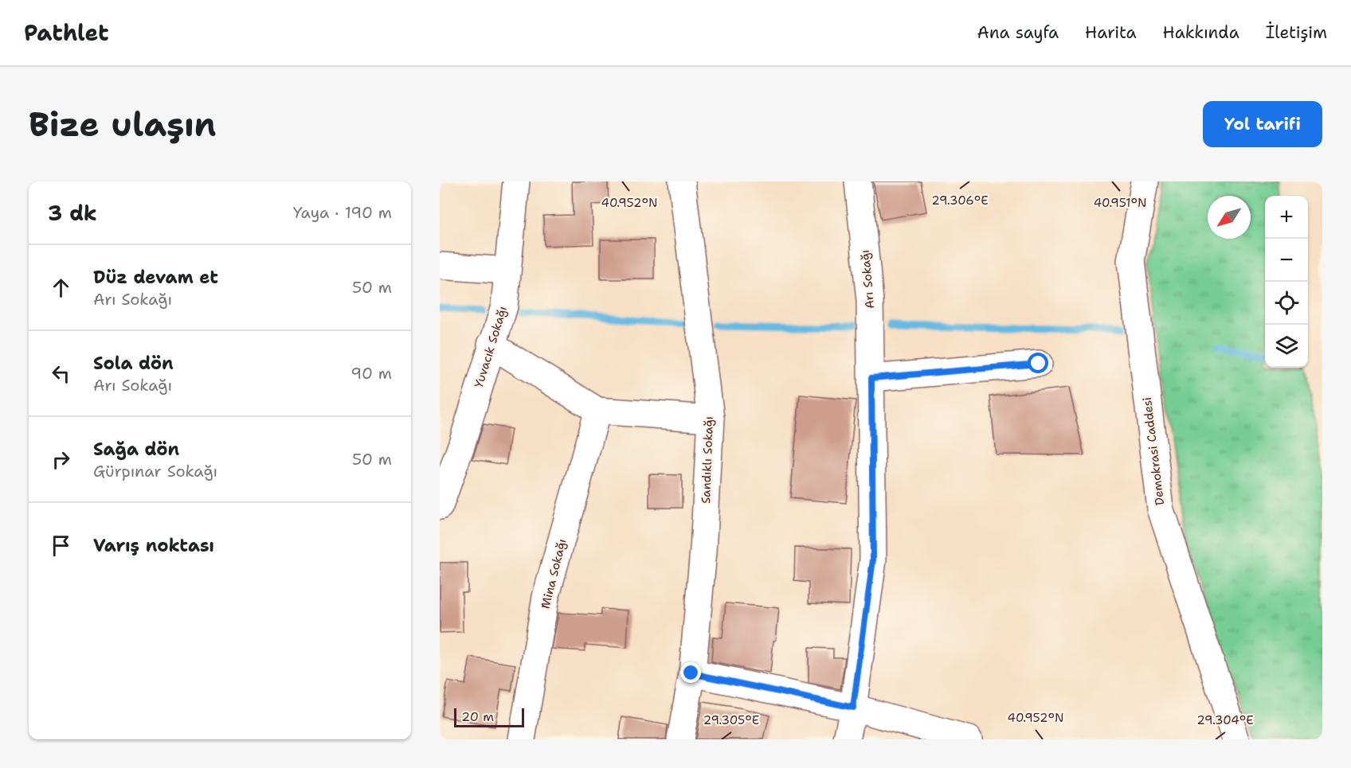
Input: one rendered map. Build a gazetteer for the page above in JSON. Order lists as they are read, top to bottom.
{
  "streets": {
    "street": [
      "Arı Sokağı",
      "Yuvacık Sokağı",
      "Demokrasi Caddesi",
      "Sandıklı Sokağı",
      "Mina Sokağı"
    ]
  },
  "scale_bar": "20 m",
  "north": "bottom left",
  "page": {
    "header": "Pathlet",
    "nav": [
      "Ana sayfa",
      "Harita",
      "Hakkında",
      "İletişim"
    ],
    "buttons": "Yol tarifi",
    "title": "Bize ulaşın",
    "heading": ["3 dk", "Yaya · 190 m"],
    "map_buttons": ["+", "−"],
    "list": [
      ["Düz devam et", "Arı Sokağı", "50 m"],
      ["Sola dön", "Arı Sokağı", "90 m"],
      ["Sağa dön", "Gürpınar Sokağı", "50 m"],
      "Varış noktası"
    ],
    "scale": "20 m"
  },
  "coordinates": [
    "29.306°E",
    "40.952°N",
    "40.951°N",
    "29.305°E",
    "29.304°E"
  ]
}
